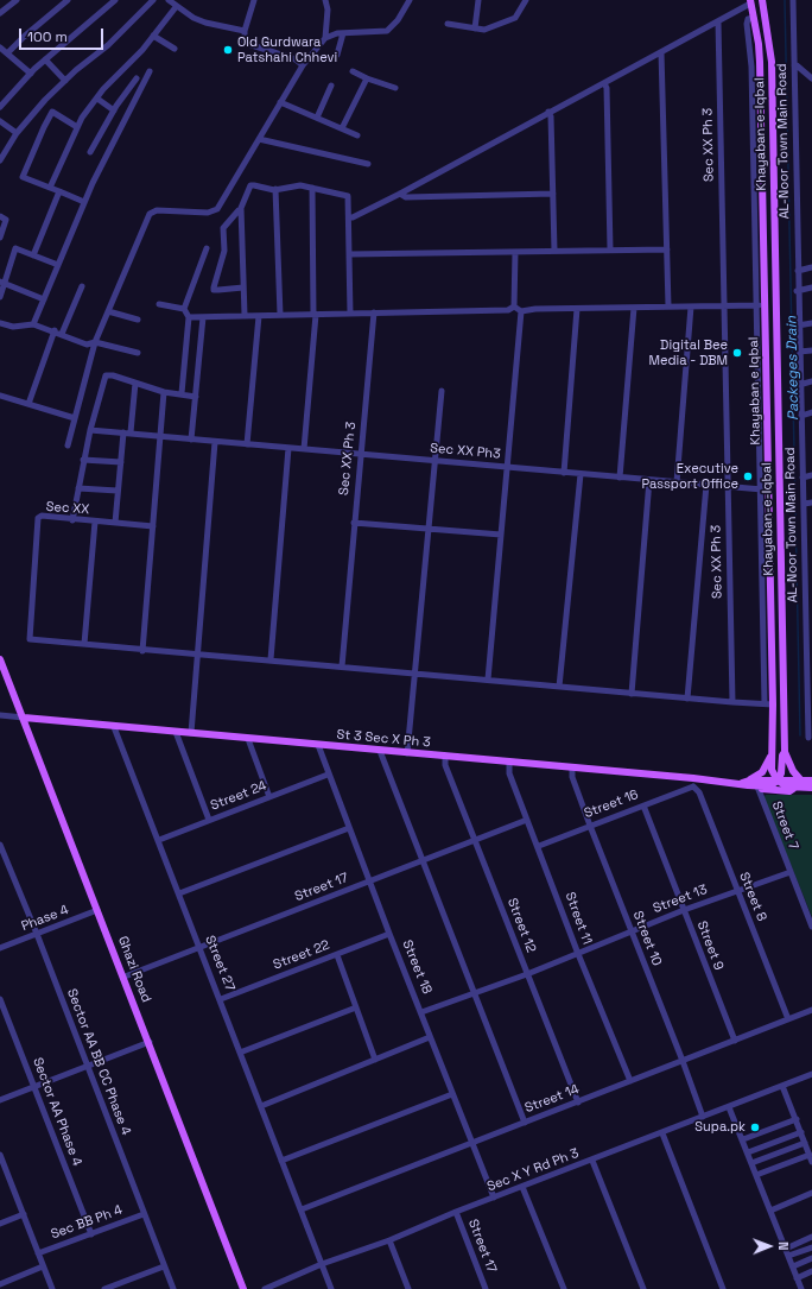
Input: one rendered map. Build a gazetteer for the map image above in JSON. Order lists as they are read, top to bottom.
{
  "streets": {
    "main road": [
      "Khayaban-e-Iqbal",
      "Khayaban e Iqbal",
      "St 3 Sec X Ph 3",
      "Ghazi Road"
    ],
    "street": [
      "AL-Noor Town Main Road",
      "Sec XX Ph 3",
      "Sec XX Ph3",
      "Sec XX",
      "Street 24",
      "Street 16",
      "Street 7",
      "Street 17",
      "Street 8",
      "Street 13",
      "Phase 4",
      "Street 11",
      "Street 12",
      "Street 10",
      "Street 9",
      "Street 22",
      "Street 27",
      "Street 18",
      "Sector AA BB CC Phase 4",
      "Street 14",
      "Sector AA Phase 4",
      "Sec X Y Rd Ph 3",
      "Sec BB Ph 4"
    ]
  },
  "crossings": [
    ["Khayaban-e-Iqbal", "Khayaban e Iqbal"],
    ["Khayaban-e-Iqbal", "St 3 Sec X Ph 3"],
    ["Sec XX Ph 3", "Sec XX Ph3"],
    ["Khayaban e Iqbal", "Sec XX Ph3"],
    ["Khayaban e Iqbal", "St 3 Sec X Ph 3"],
    ["St 3 Sec X Ph 3", "Street 16"],
    ["St 3 Sec X Ph 3", "Street 7"],
    ["St 3 Sec X Ph 3", "Street 8"],
    ["St 3 Sec X Ph 3", "Street 11"],
    ["St 3 Sec X Ph 3", "Street 12"],
    ["St 3 Sec X Ph 3", "Street 10"],
    ["St 3 Sec X Ph 3", "Street 27"],
    ["St 3 Sec X Ph 3", "Street 18"],
    ["St 3 Sec X Ph 3", "Ghazi Road"],
    ["Street 24", "Street 27"],
    ["Street 24", "Street 18"],
    ["Street 16", "Street 8"],
    ["Street 16", "Street 11"],
    ["Street 16", "Street 10"],
    ["Street 16", "Street 9"],
    ["Street 7", "Street 13"],
    ["Street 17", "Street 11"],
    ["Street 17", "Street 12"],
    ["Street 17", "Street 27"],
    ["Street 17", "Street 18"],
    ["Street 17", "Ghazi Road"],
    ["Street 17", "Sec X Y Rd Ph 3"],
    ["Street 8", "Street 13"],
    ["Street 8", "Street 14"],
    ["Street 13", "Street 11"],
    ["Street 13", "Street 12"],
    ["Street 13", "Street 10"],
    ["Street 13", "Street 9"],
    ["Street 13", "Street 18"],
    ["Phase 4", "Ghazi Road"],
    ["Phase 4", "Sector AA BB CC Phase 4"],
    ["Street 11", "Street 14"],
    ["Street 12", "Street 14"],
    ["Street 10", "Street 14"],
    ["Street 10", "Sec X Y Rd Ph 3"],
    ["Street 9", "Street 14"],
    ["Street 22", "Street 27"],
    ["Street 22", "Street 18"],
    ["Street 27", "Street 14"],
    ["Street 27", "Sec X Y Rd Ph 3"],
    ["Street 18", "Street 14"],
    ["Street 18", "Sec X Y Rd Ph 3"],
    ["Sector AA BB CC Phase 4", "Sec BB Ph 4"],
    ["Sector AA Phase 4", "Sec BB Ph 4"]
  ],
  "water": ["Packeges Drain"],
  "places": [
    "Old Gurdwara Patshahi Chhevi",
    "Digital Bee Media - DBM",
    "Executive Passport Office",
    "Supa.pk"
  ],
  "scale_bar": "100 m",
  "north": "right"
}
